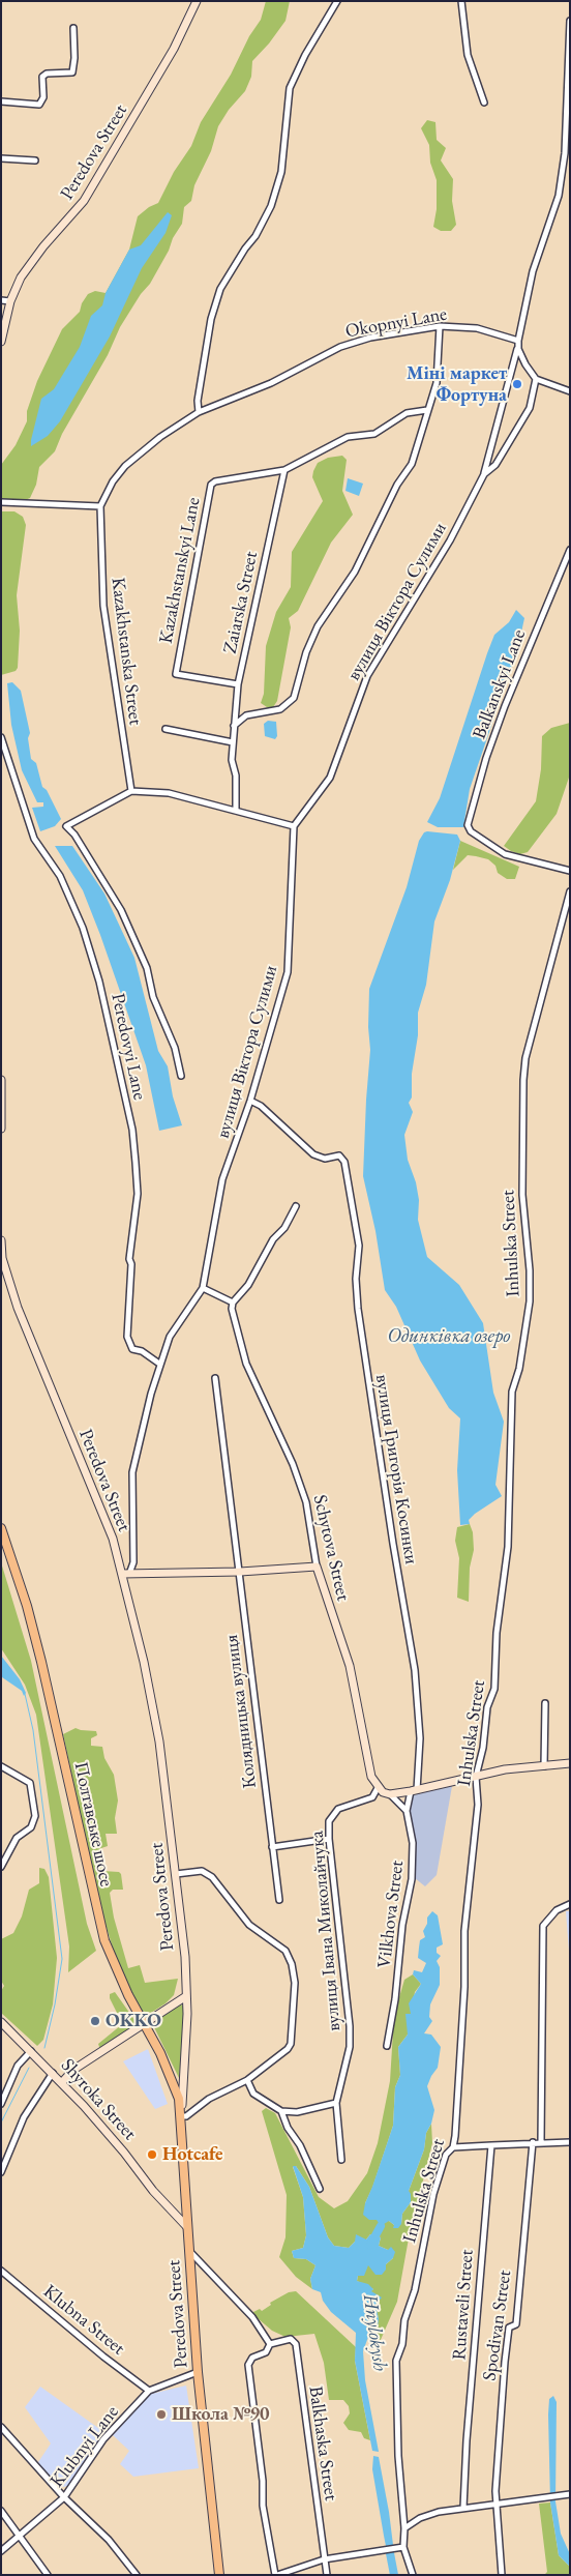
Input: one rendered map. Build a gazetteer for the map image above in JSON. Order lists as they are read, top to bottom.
{
  "streets": {
    "main road": ["Peredova Street", "Полтавське шосе"],
    "street": [
      "Okopnyi Lane",
      "Kazakhstanskyi Lane",
      "вулиця Віктора Сулими",
      "Zaiarska Street",
      "Kazakhstanska Street",
      "Balkanskyi Lane",
      "Peredovyi Lane",
      "Inhulska Street",
      "вулиця Григорія Косинки",
      "Schytova Street",
      "Колядницька вулиця",
      "Vilkhova Street",
      "вулиця Івана Миколайчука",
      "Shyroka Street",
      "Rustaveli Street",
      "Klubna Street",
      "Spodivan Street",
      "Balkhaska Street",
      "Klubnyi Lane"
    ]
  },
  "crossings": [
    ["Peredova Street", "вулиця Віктора Сулими"],
    ["Peredova Street", "Полтавське шосе"],
    ["Peredova Street", "Shyroka Street"],
    ["Peredova Street", "Klubnyi Lane"],
    ["Okopnyi Lane", "вулиця Віктора Сулими"],
    ["Okopnyi Lane", "Kazakhstanska Street"],
    ["Kazakhstanskyi Lane", "Zaiarska Street"],
    ["вулиця Віктора Сулими", "Peredovyi Lane"],
    ["вулиця Віктора Сулими", "вулиця Григорія Косинки"],
    ["вулиця Григорія Косинки", "Vilkhova Street"],
    ["Schytova Street", "вулиця Івана Миколайчука"],
    ["Klubna Street", "Klubnyi Lane"]
  ],
  "water": ["Одинківка озеро", "Hnylokysh"],
  "places": [
    "Міні маркет Фортуна",
    "OKKO",
    "Hotcafe",
    "Школа №90"
  ]
}
